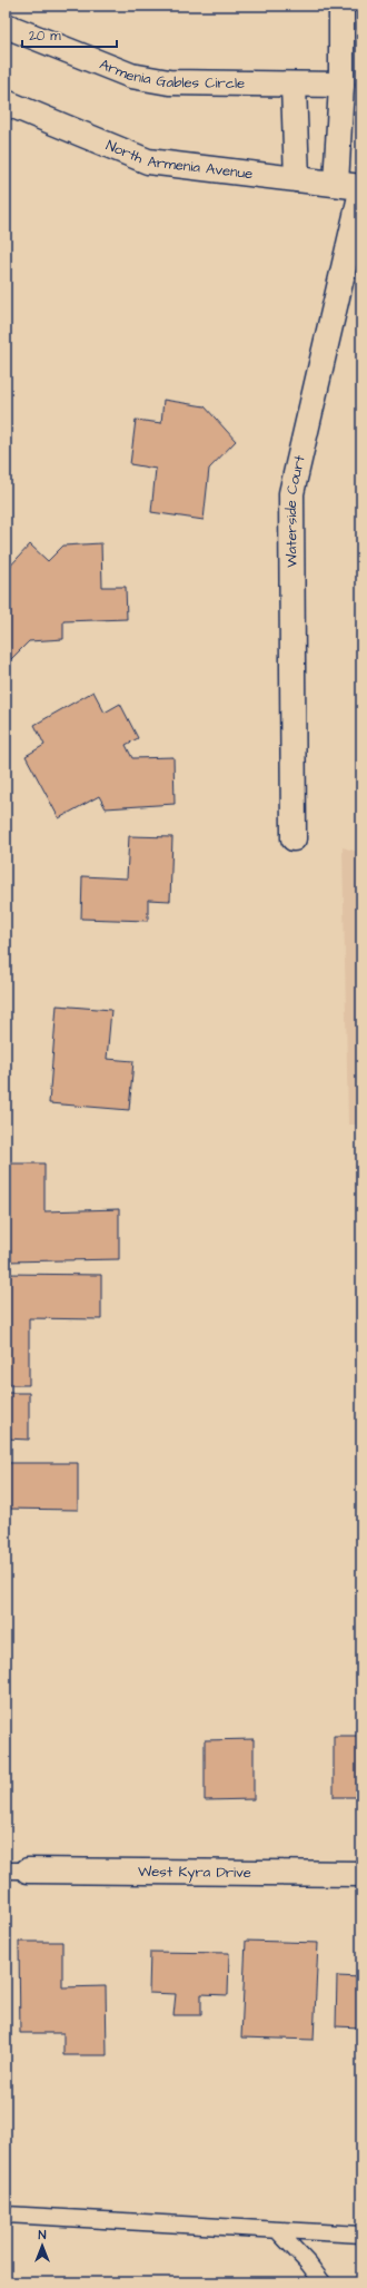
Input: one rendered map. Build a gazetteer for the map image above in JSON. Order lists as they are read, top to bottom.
{
  "streets": {
    "street": [
      "Armenia Gables Circle",
      "North Armenia Avenue",
      "Waterside Court",
      "West Kyra Drive"
    ]
  },
  "scale_bar": "20 m",
  "north": "top"
}
